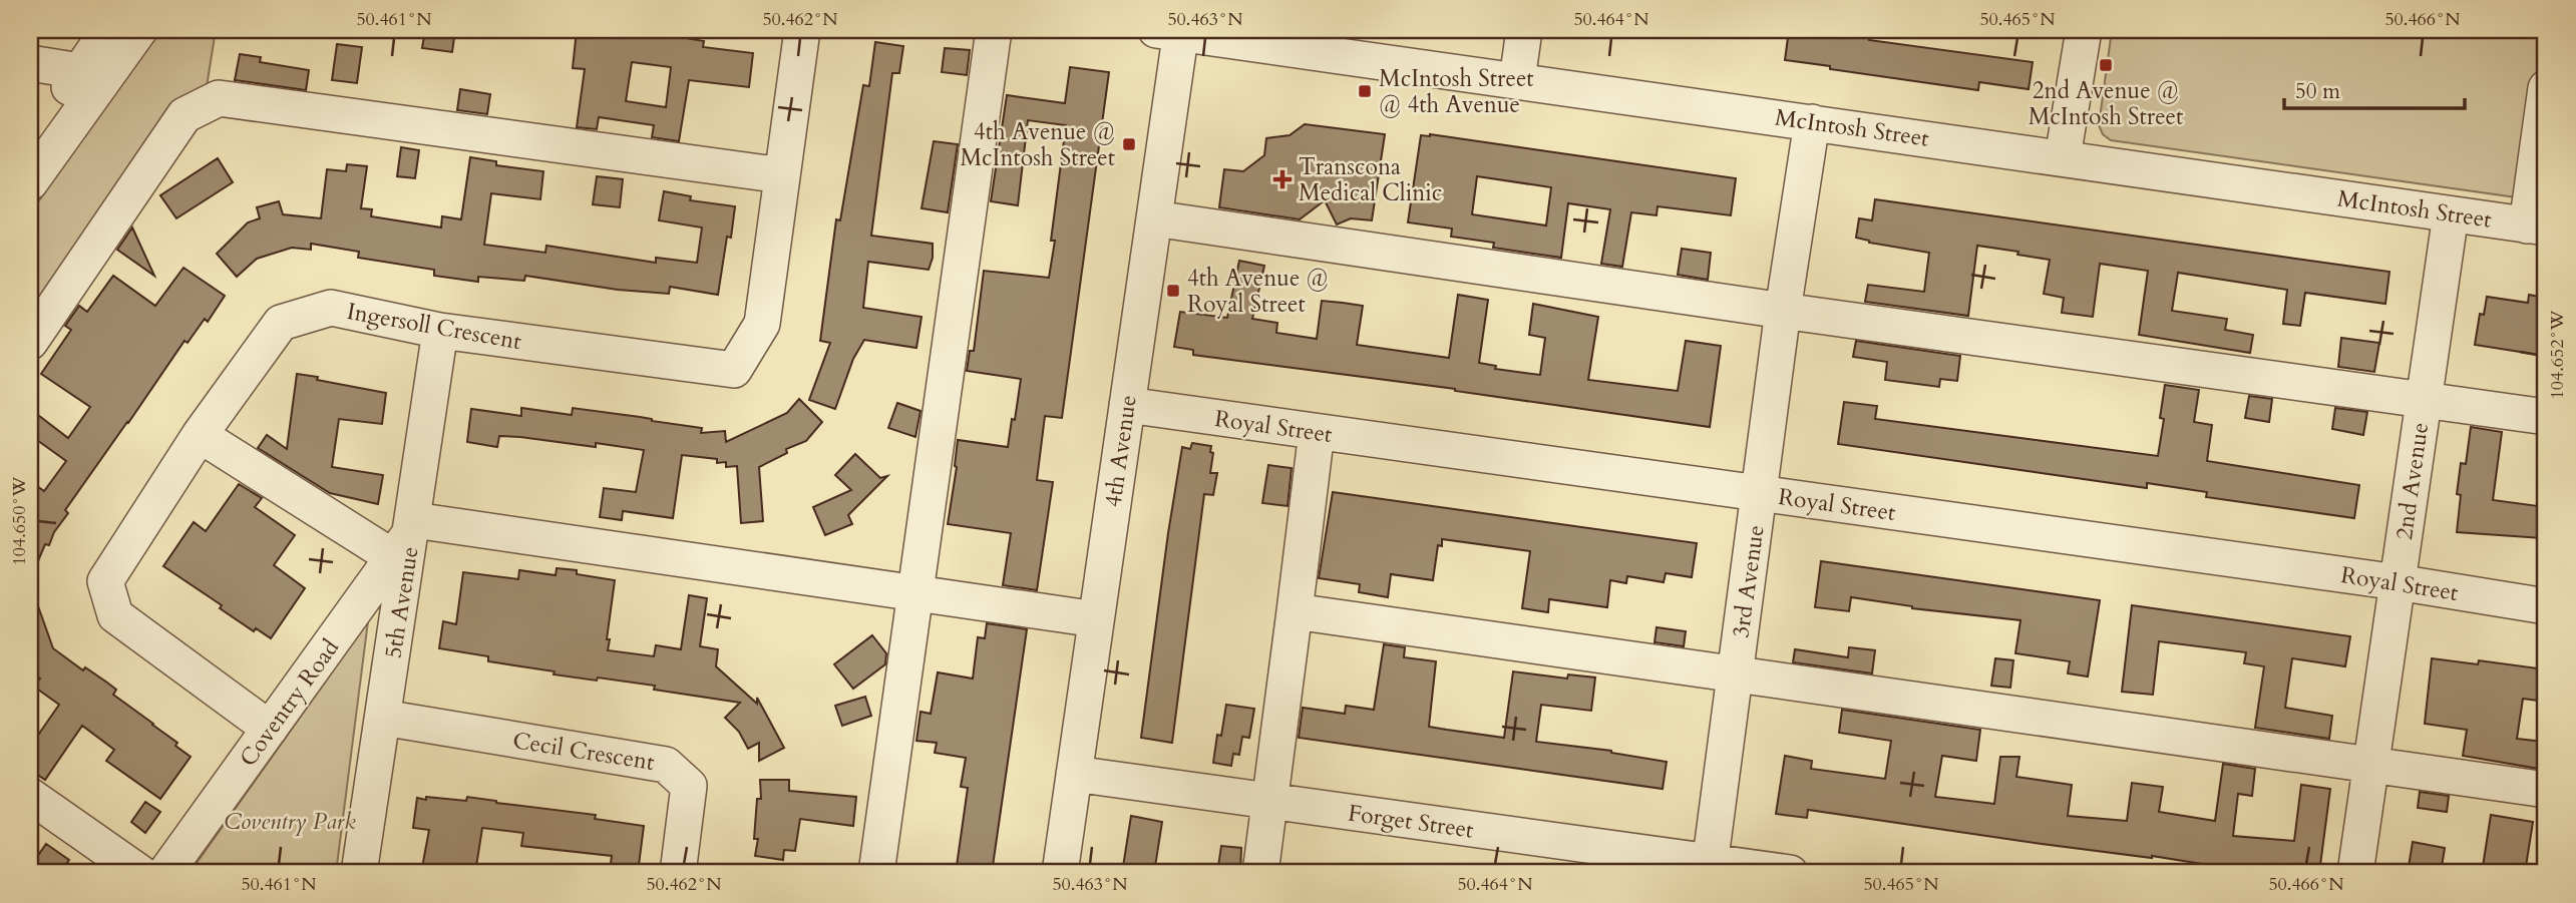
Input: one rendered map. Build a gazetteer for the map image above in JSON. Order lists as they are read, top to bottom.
{
  "streets": {
    "street": [
      "McIntosh Street",
      "Ingersoll Crescent",
      "Royal Street",
      "4th Avenue",
      "2nd Avenue",
      "3rd Avenue",
      "5th Avenue",
      "Coventry Road",
      "Cecil Crescent",
      "Forget Street"
    ]
  },
  "crossings": [
    ["McIntosh Street", "4th Avenue"],
    ["McIntosh Street", "2nd Avenue"],
    ["McIntosh Street", "3rd Avenue"],
    ["Ingersoll Crescent", "5th Avenue"],
    ["Ingersoll Crescent", "Coventry Road"],
    ["Royal Street", "4th Avenue"],
    ["Royal Street", "2nd Avenue"],
    ["Royal Street", "3rd Avenue"],
    ["4th Avenue", "Forget Street"],
    ["3rd Avenue", "Forget Street"],
    ["5th Avenue", "Coventry Road"],
    ["5th Avenue", "Cecil Crescent"]
  ],
  "parks": ["Coventry Park"],
  "places": {
    "transit": [
      "2nd Avenue @ McIntosh Street",
      "McIntosh Street @ 4th Avenue",
      "4th Avenue @ McIntosh Street",
      "4th Avenue @ Royal Street"
    ],
    "health": ["Transcona Medical Clinic"]
  },
  "scale_bar": "50 m",
  "coordinates": [
    "50.461°N",
    "50.462°N",
    "50.463°N",
    "50.464°N",
    "50.465°N",
    "50.466°N",
    "104.652°W",
    "104.650°W"
  ]
}
